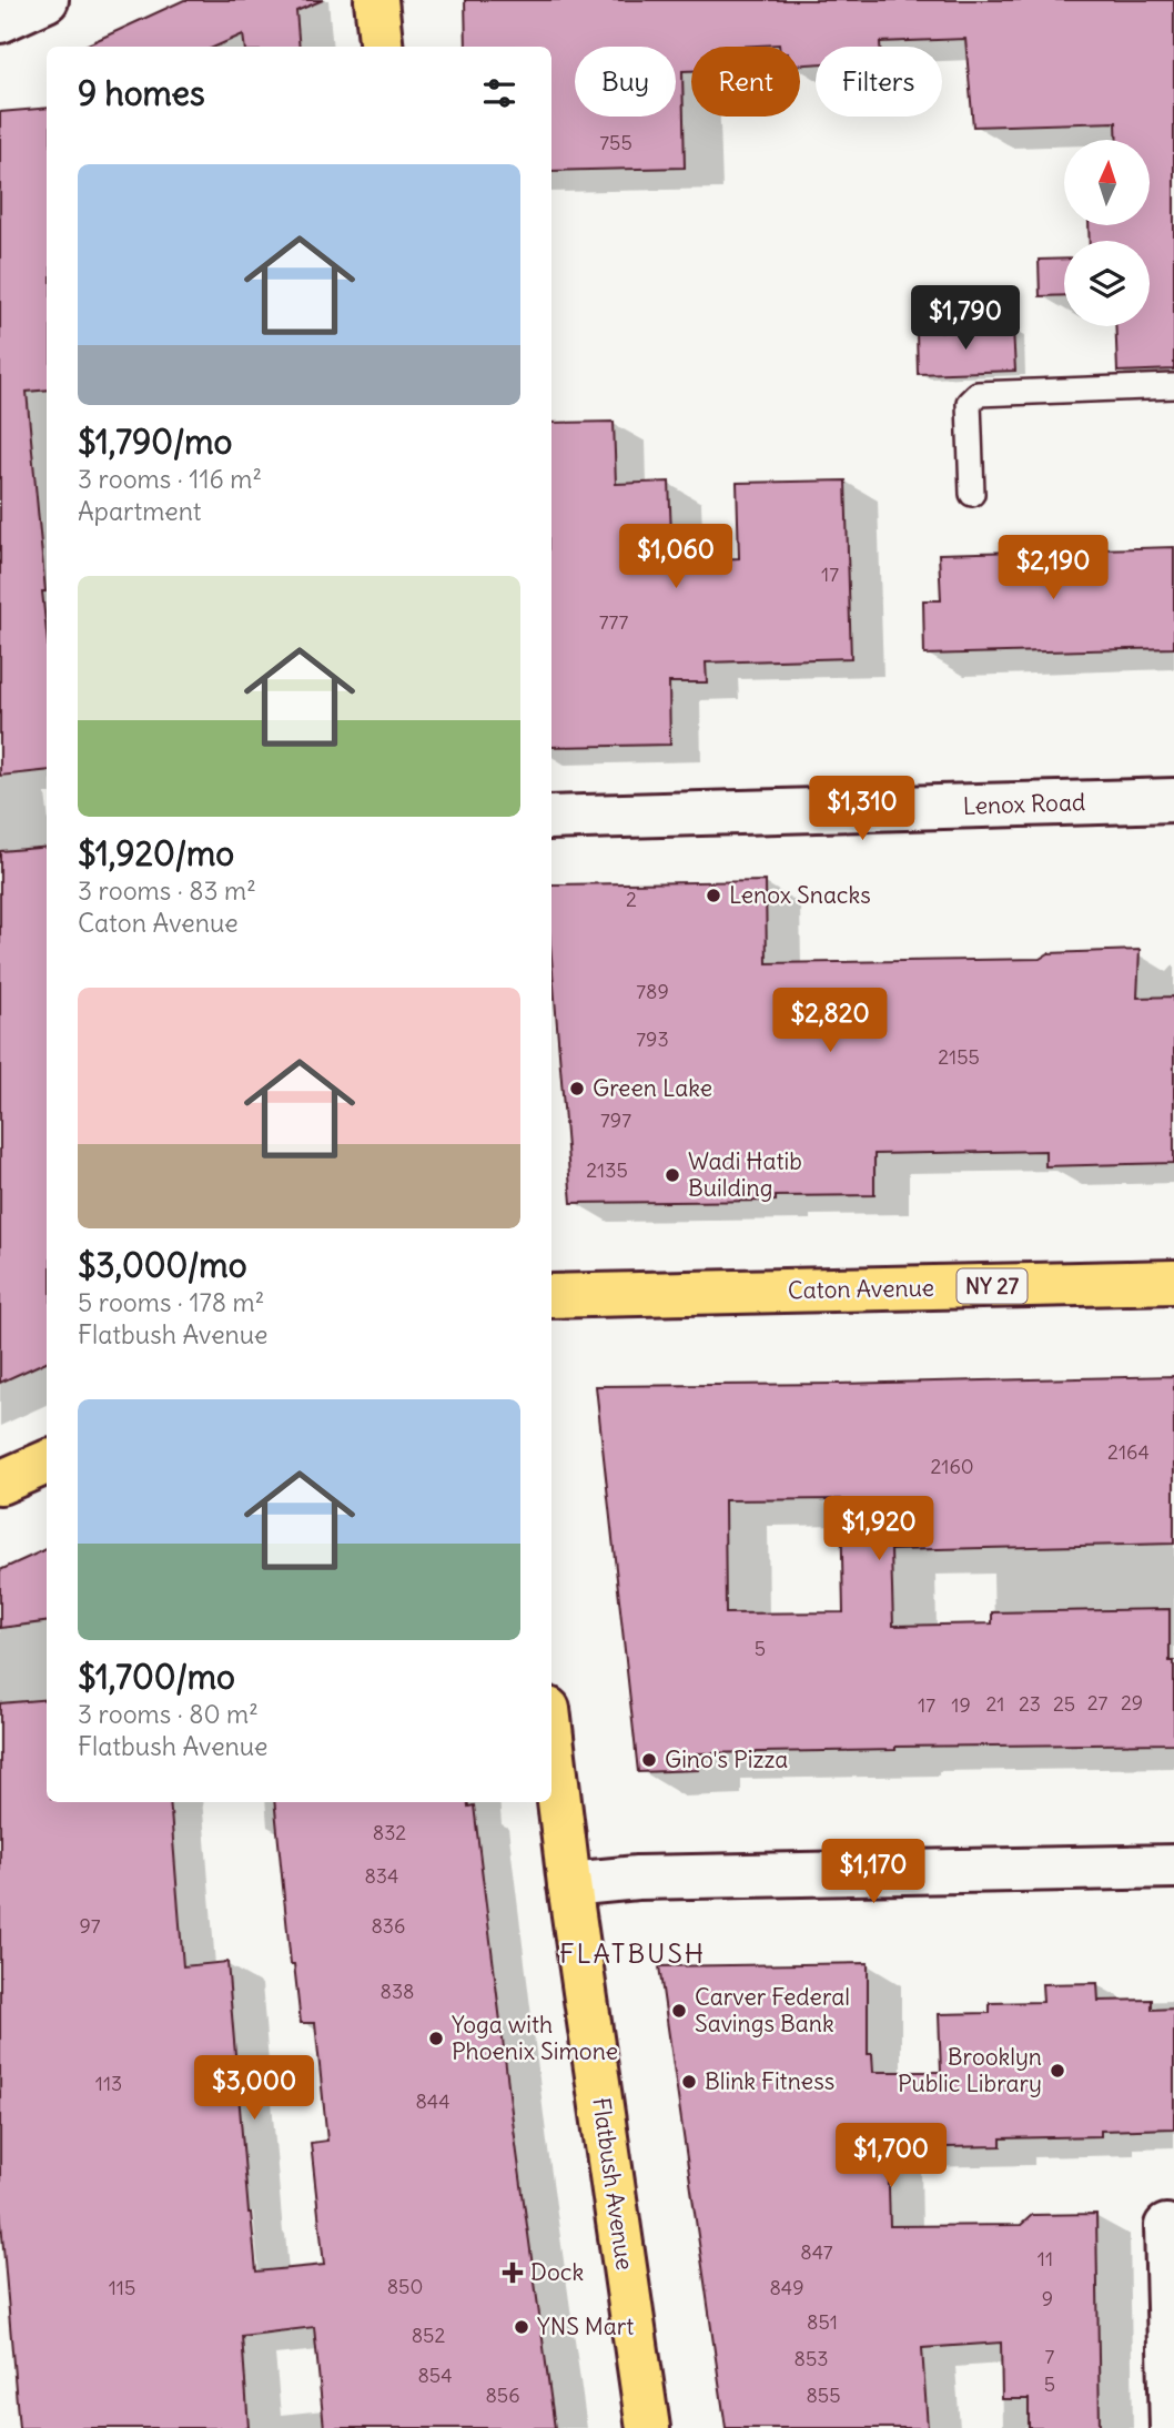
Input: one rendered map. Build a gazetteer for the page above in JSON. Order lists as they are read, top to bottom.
{
  "streets": {
    "main road": ["NY 27", "Caton Avenue", "Flatbush Avenue"],
    "street": ["Lenox Road"]
  },
  "districts": ["FLATBUSH"],
  "places": {
    "other": [
      "Lenox Snacks",
      "Green Lake",
      "Wadi Hatib Building",
      "Gino's Pizza",
      "Carver Federal Savings Bank",
      "Yoga with Phoenix Simone",
      "Brooklyn Public Library",
      "Blink Fitness",
      "YNS Mart"
    ],
    "health": ["Dock"]
  },
  "house_numbers": [
    "755",
    "17",
    "777",
    "2",
    "789",
    "793",
    "2155",
    "797",
    "2135",
    "2164",
    "2160",
    "5",
    "27",
    "29",
    "21",
    "23",
    "25",
    "17",
    "19",
    "832",
    "834",
    "97",
    "836",
    "838",
    "113",
    "844",
    "847",
    "11",
    "850",
    "115",
    "849",
    "9",
    "851",
    "852",
    "7",
    "853",
    "854",
    "5",
    "856",
    "855"
  ],
  "north": "top",
  "page": {
    "chip": ["Buy", "Rent", "Filters"],
    "heading": "9 homes",
    "list": [
      {
        "name": "$1,790/mo",
        "note": "3 rooms · 116 m² · Apartment"
      },
      {
        "name": "$1,920/mo",
        "note": "3 rooms · 83 m² · Caton Avenue"
      },
      {
        "name": "$3,000/mo",
        "note": "5 rooms · 178 m² · Flatbush Avenue"
      },
      {
        "name": "$1,700/mo",
        "note": "3 rooms · 80 m² · Flatbush Avenue"
      }
    ],
    "price": [
      "$1,790",
      "$1,060",
      "$2,190",
      "$1,310",
      "$2,820",
      "$1,920",
      "$1,170",
      "$3,000",
      "$1,700"
    ]
  }
}
